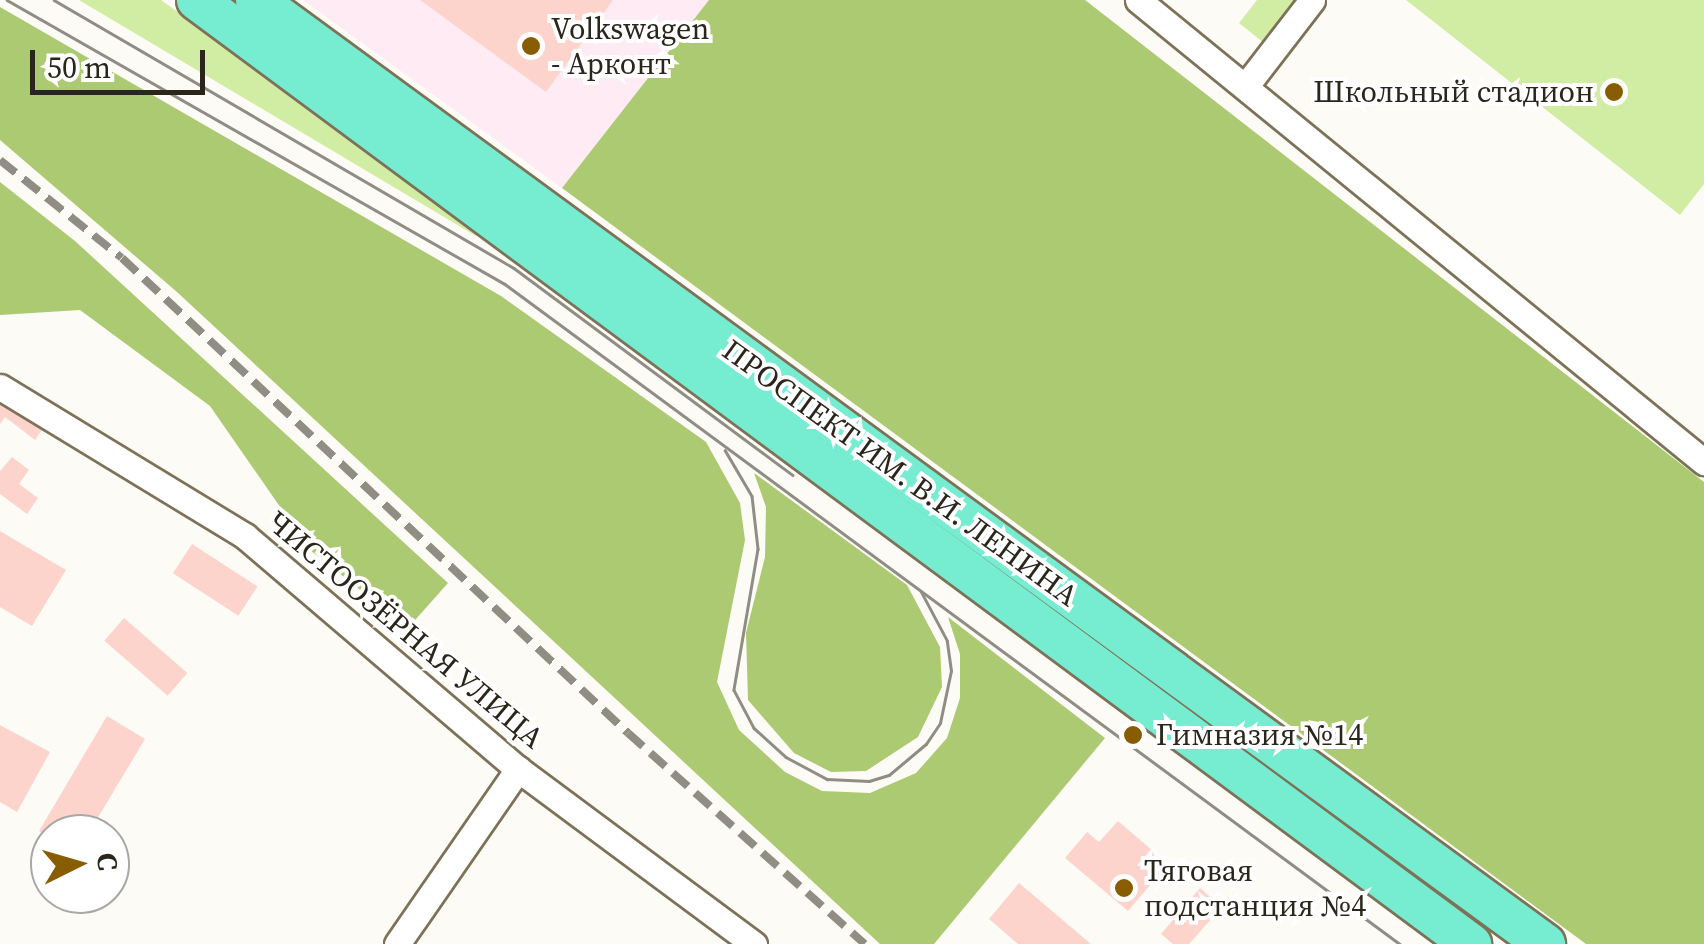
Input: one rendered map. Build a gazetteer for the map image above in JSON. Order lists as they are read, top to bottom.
{
  "streets": {
    "main road": ["ПРОСПЕКТ ИМ. В.И. ЛЕНИНА"],
    "street": ["ЧИСТООЗЁРНАЯ УЛИЦА"]
  },
  "places": [
    "Volkswagen - Арконт",
    "Школьный стадион",
    "Гимназия №14",
    "Тяговая подстанция №4"
  ],
  "scale_bar": "50 m",
  "north": "right"
}
